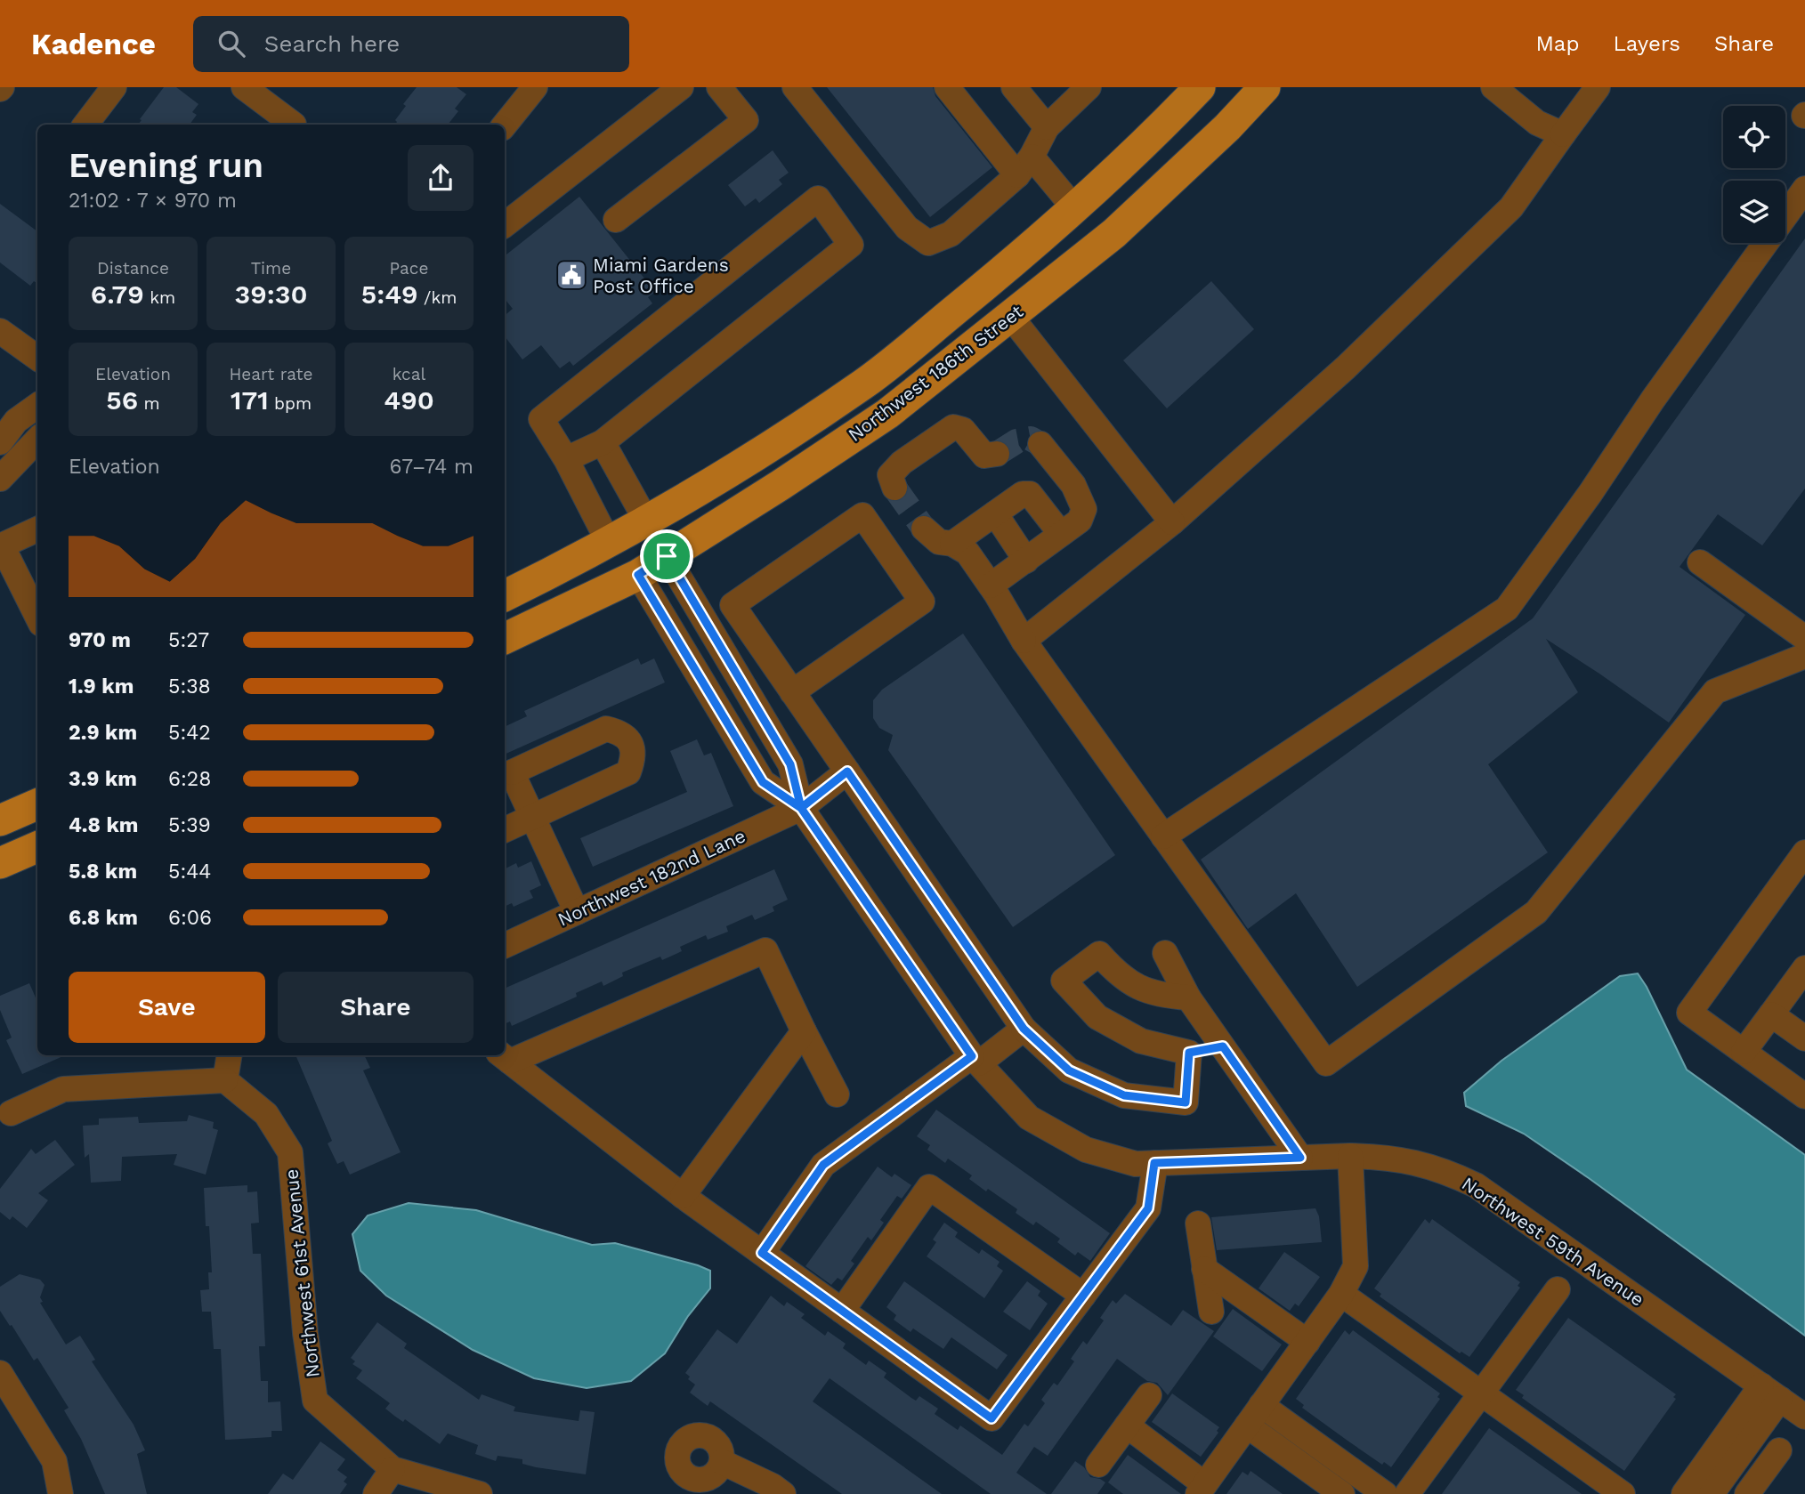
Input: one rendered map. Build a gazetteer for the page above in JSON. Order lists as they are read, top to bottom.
{
  "streets": {
    "main road": ["Northwest 186th Street"],
    "street": ["Northwest 182nd Lane", "Northwest 59th Avenue", "Northwest 61st Avenue"]
  },
  "crossings": [
    ["Northwest 186th Street", "Northwest 59th Avenue"],
    ["Northwest 182nd Lane", "Northwest 59th Avenue"]
  ],
  "places": {
    "public building": ["Miami Gardens Post Office"]
  },
  "page": {
    "header": "Kadence",
    "search": "Search here",
    "nav": ["Map", "Layers", "Share"],
    "heading": ["Evening run", "21:02 · 7 × 970 m"],
    "stats": [
      ["Distance", "6.79 km"],
      ["Time", "39:30"],
      ["Pace", "5:49 /km"],
      ["Elevation", "56 m"],
      ["Heart rate", "171 bpm"],
      ["kcal", "490"]
    ],
    "chart": ["Elevation", "67–74 m"],
    "list": [
      {
        "name": "970 m",
        "note": "5:27"
      },
      {
        "name": "1.9 km",
        "note": "5:38"
      },
      {
        "name": "2.9 km",
        "note": "5:42"
      },
      {
        "name": "3.9 km",
        "note": "6:28"
      },
      {
        "name": "4.8 km",
        "note": "5:39"
      },
      {
        "name": "5.8 km",
        "note": "5:44"
      },
      {
        "name": "6.8 km",
        "note": "6:06"
      }
    ],
    "buttons": ["Save", "Share"]
  }
}
